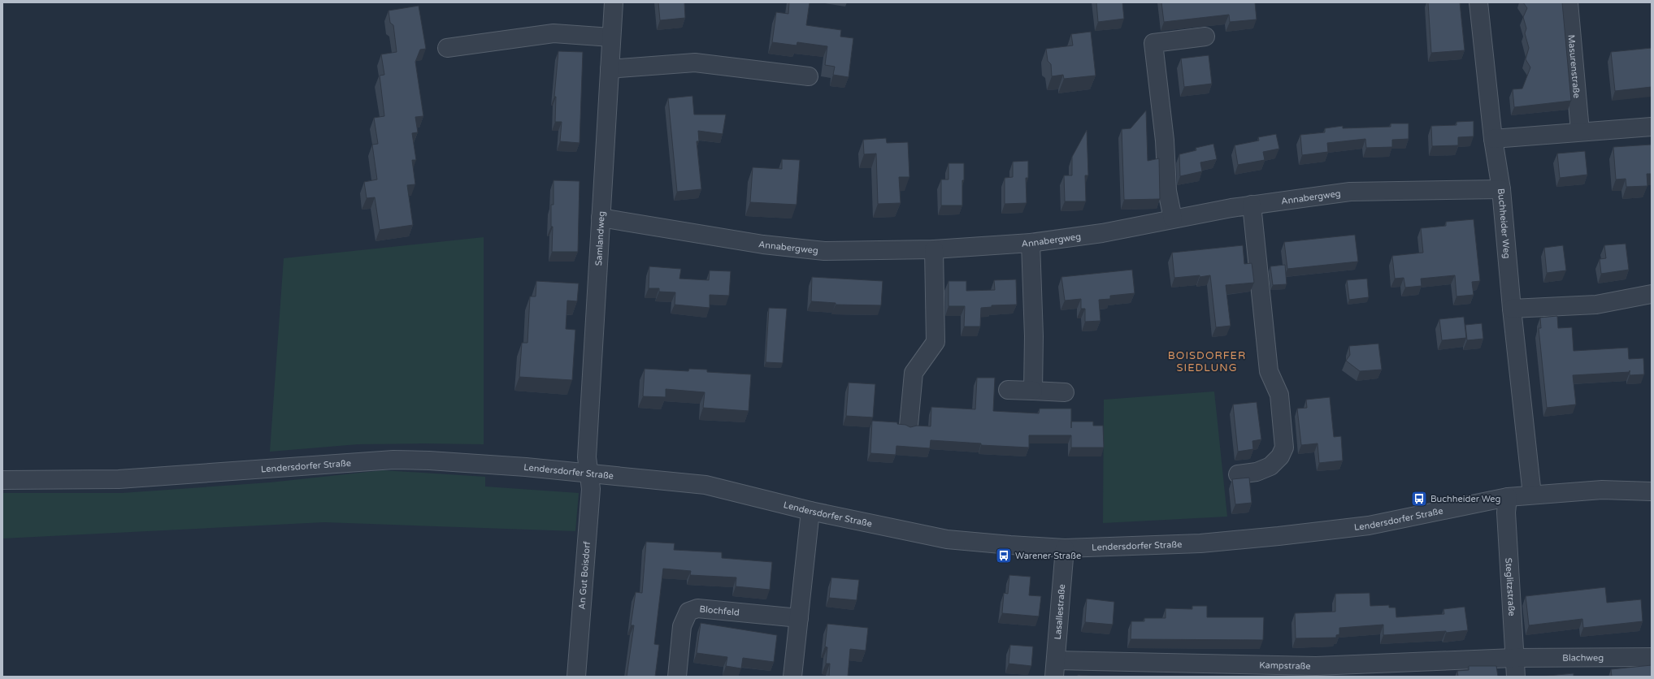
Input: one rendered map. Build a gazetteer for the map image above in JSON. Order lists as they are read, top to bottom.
{
  "streets": {
    "street": [
      "Masurenstraße",
      "Annabergweg",
      "Buchheider Weg",
      "Samlandweg",
      "Lendersdorfer Straße",
      "An Gut Boisdorf",
      "Steglitzstraße",
      "Blochfeld",
      "Lasallestraße",
      "Blachweg",
      "Kampstraße"
    ]
  },
  "crossings": [
    ["Annabergweg", "Buchheider Weg"],
    ["Annabergweg", "Samlandweg"],
    ["Buchheider Weg", "Lendersdorfer Straße"],
    ["Samlandweg", "Lendersdorfer Straße"],
    ["Samlandweg", "An Gut Boisdorf"],
    ["Lendersdorfer Straße", "An Gut Boisdorf"],
    ["Lendersdorfer Straße", "Steglitzstraße"],
    ["Lendersdorfer Straße", "Lasallestraße"],
    ["Steglitzstraße", "Blachweg"],
    ["Steglitzstraße", "Kampstraße"],
    ["Lasallestraße", "Kampstraße"],
    ["Blachweg", "Kampstraße"]
  ],
  "districts": ["BOISDORFER SIEDLUNG"],
  "places": {
    "bus stop": ["Buchheider Weg", "Warener Straße"]
  }
}
